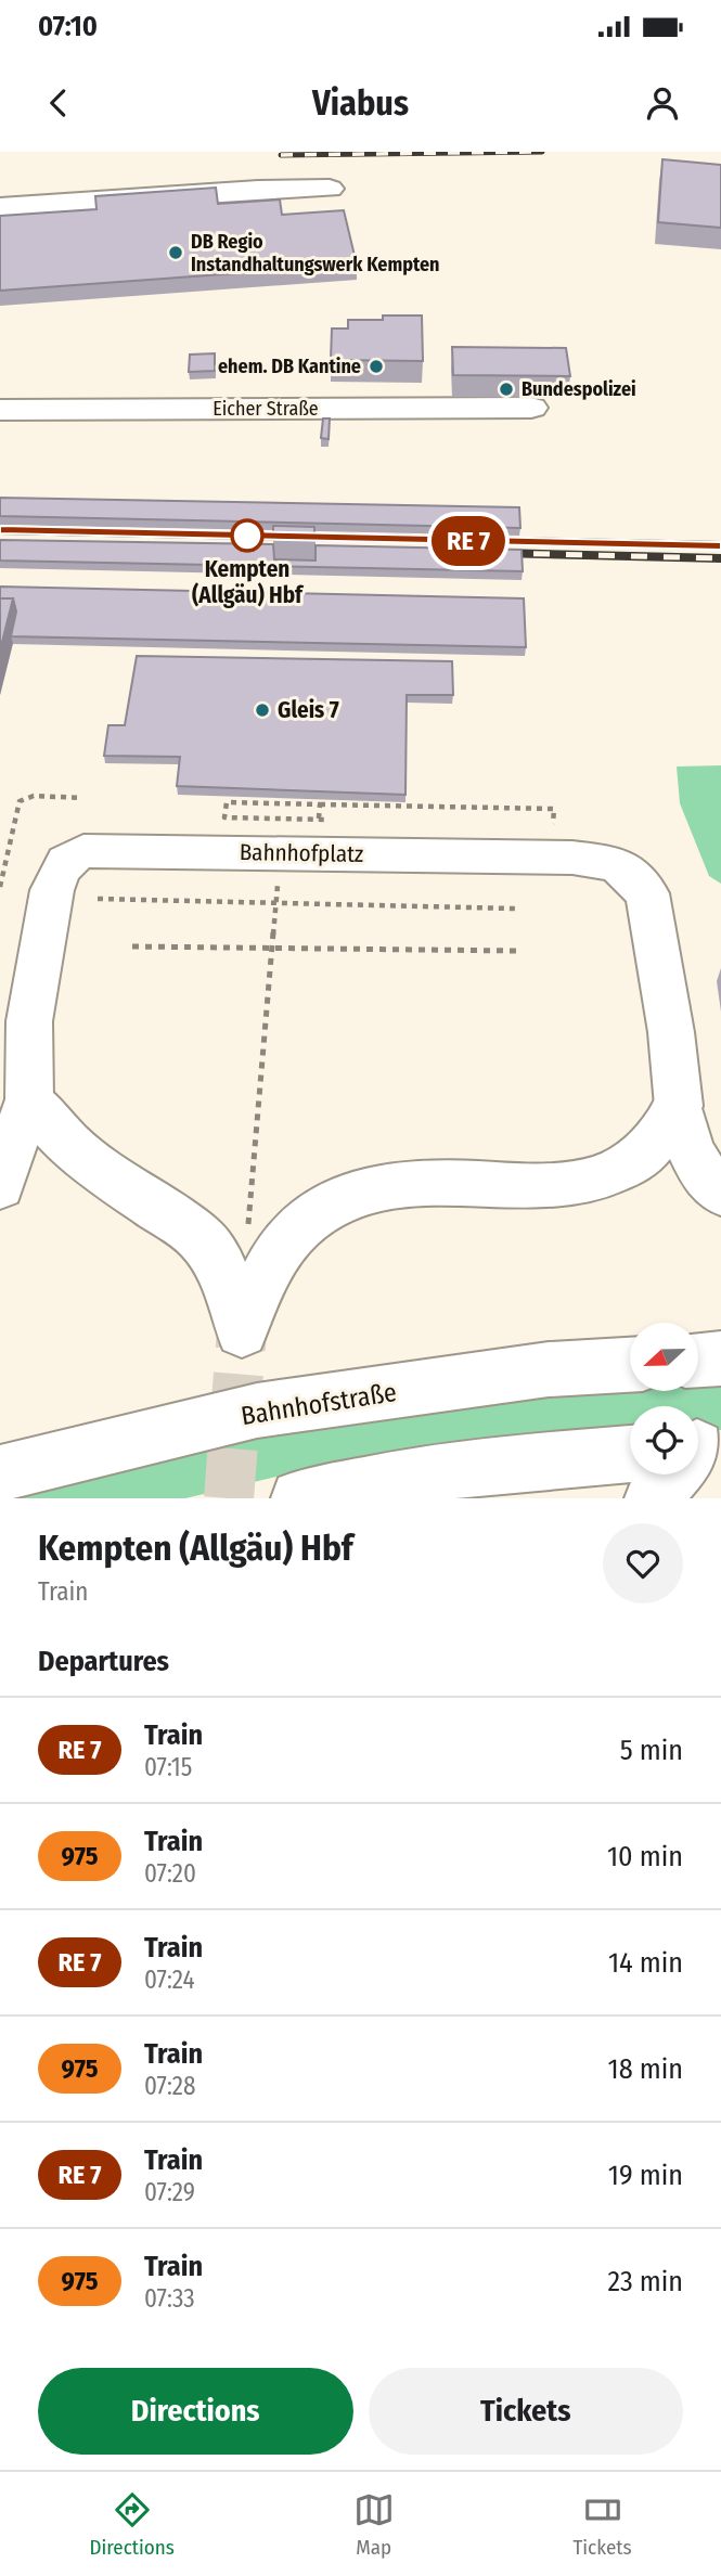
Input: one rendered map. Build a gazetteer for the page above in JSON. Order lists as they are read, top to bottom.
{
  "streets": {
    "street": ["Eicher Straße", "Bahnhofplatz", "Bahnhofstraße"]
  },
  "places": [
    "DB Regio Instandhaltungswerk Kempten",
    "ehem. DB Kantine",
    "Bundespolizei",
    "Kempten (Allgäu) Hbf",
    "Gleis 7"
  ],
  "north": "left",
  "page": {
    "status": "07:10",
    "header": "Viabus",
    "on_map": "RE 7",
    "heading": [
      ["Kempten (Allgäu) Hbf", "Train"],
      "Departures"
    ],
    "list": [
      {
        "mark": "RE 7",
        "name": "Train",
        "note": "07:15",
        "value": "5 min"
      },
      {
        "mark": "975",
        "name": "Train",
        "note": "07:20",
        "value": "10 min"
      },
      {
        "mark": "RE 7",
        "name": "Train",
        "note": "07:24",
        "value": "14 min"
      },
      {
        "mark": "975",
        "name": "Train",
        "note": "07:28",
        "value": "18 min"
      },
      {
        "mark": "RE 7",
        "name": "Train",
        "note": "07:29",
        "value": "19 min"
      },
      {
        "mark": "975",
        "name": "Train",
        "note": "07:33",
        "value": "23 min"
      }
    ],
    "buttons": ["Directions", "Tickets"],
    "tabs": ["Directions", "Map", "Tickets"]
  }
}
